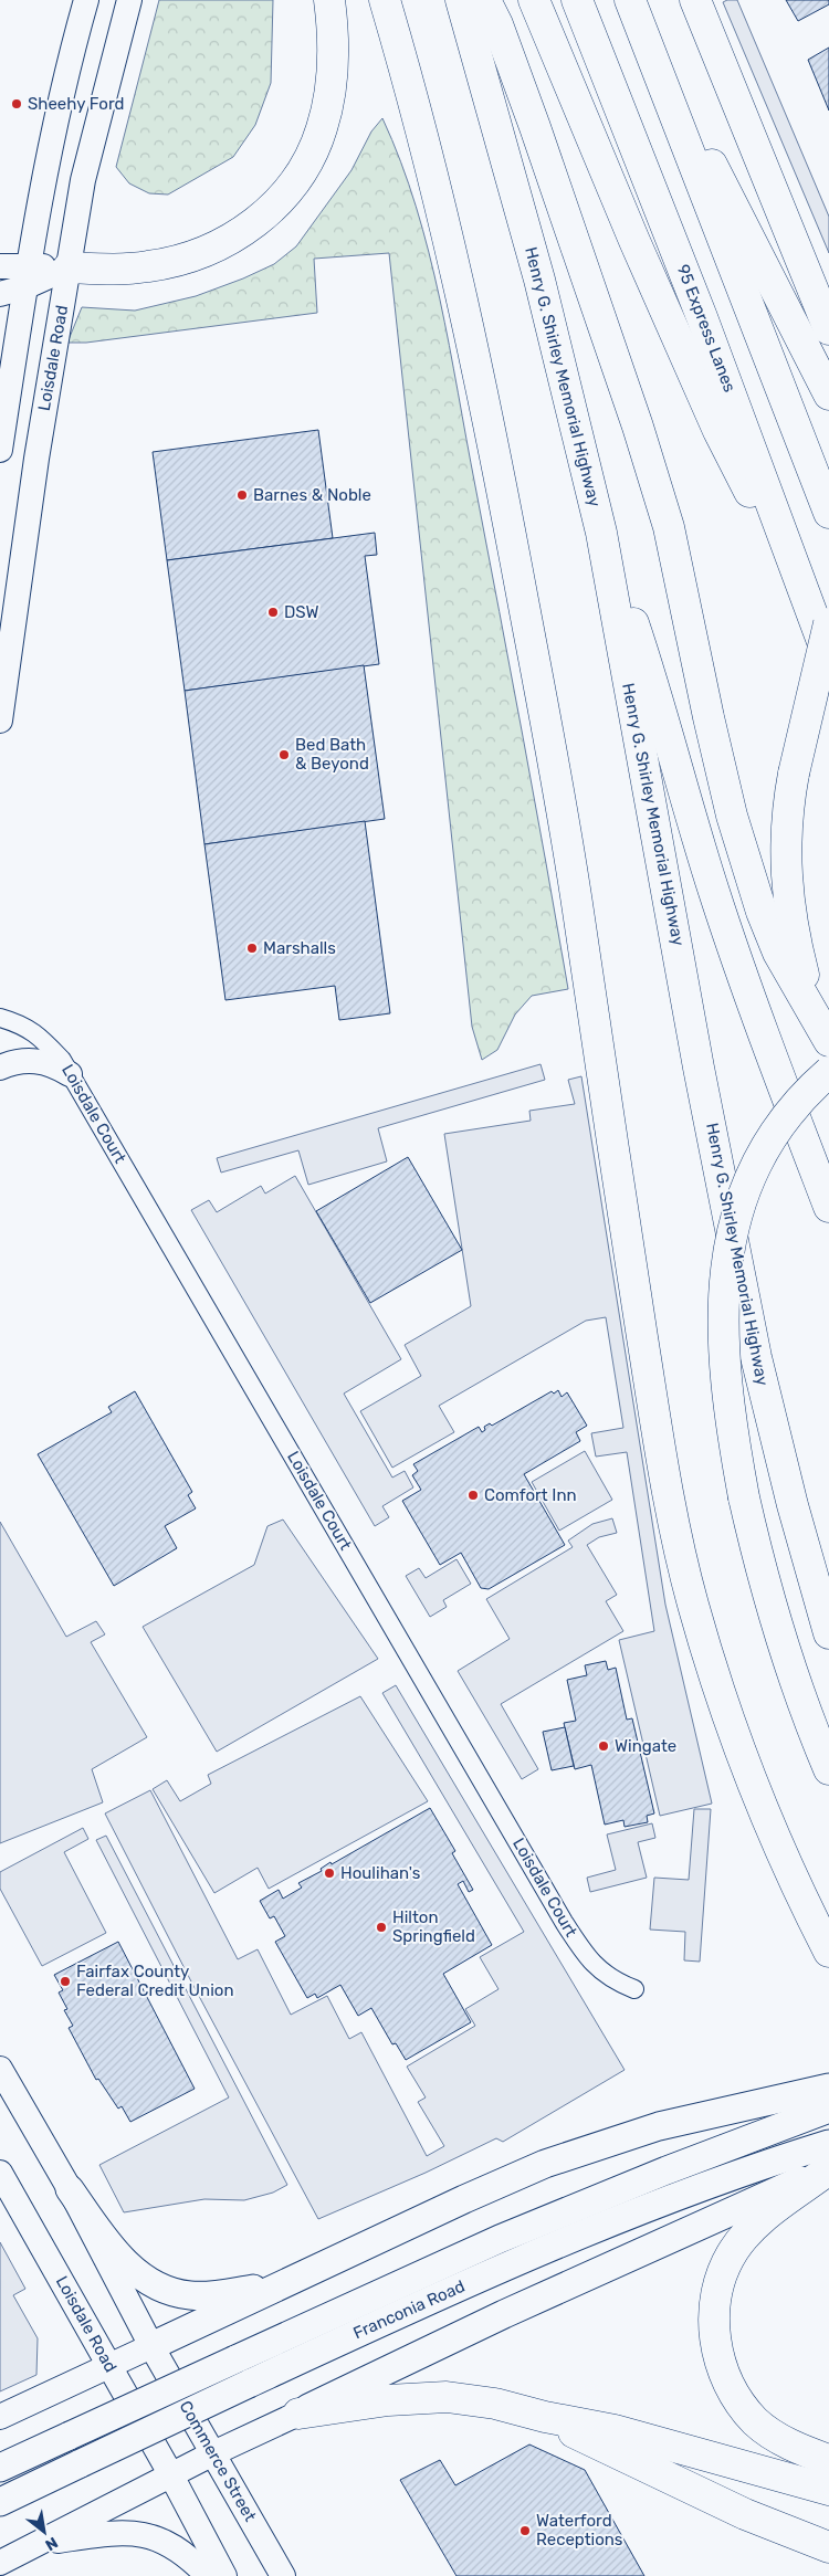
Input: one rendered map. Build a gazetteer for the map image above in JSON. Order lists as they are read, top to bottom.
{
  "streets": {
    "highway": ["95 Express Lanes", "Henry G. Shirley Memorial Highway"],
    "main road": ["Loisdale Road", "Franconia Road", "Commerce Street"],
    "street": ["Loisdale Court"]
  },
  "places": [
    "Sheehy Ford",
    "Barnes & Noble",
    "DSW",
    "Bed Bath & Beyond",
    "Marshalls",
    "Comfort Inn",
    "Wingate",
    "Houlihan's",
    "Hilton Springfield",
    "Fairfax County Federal Credit Union",
    "Waterford Receptions"
  ],
  "north": "bottom right"
}
